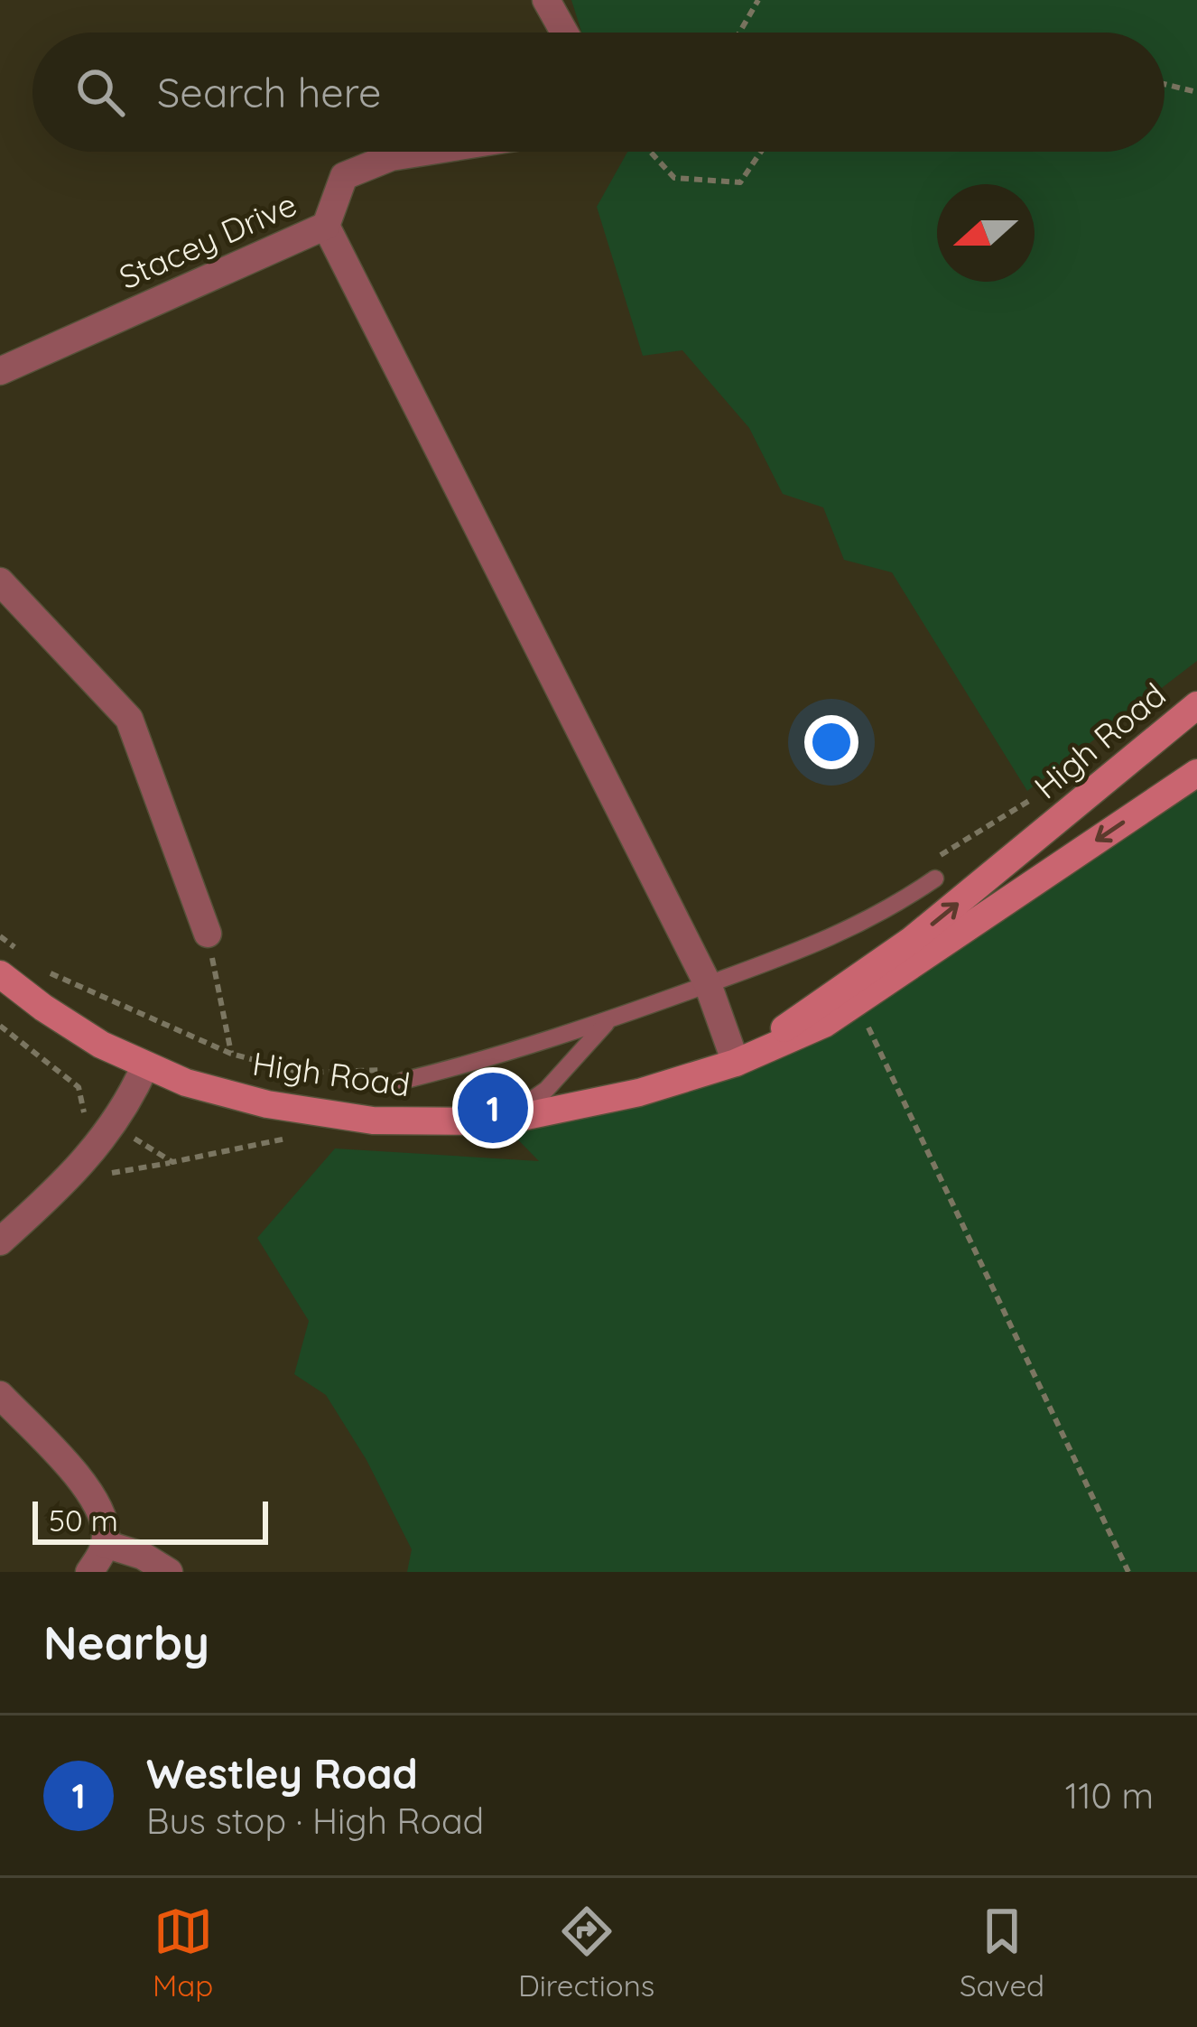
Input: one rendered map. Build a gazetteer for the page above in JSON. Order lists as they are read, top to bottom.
{
  "streets": {
    "main road": ["High Road"],
    "street": ["Stacey Drive"]
  },
  "scale_bar": "50 m",
  "north": "left",
  "page": {
    "search": "Search here",
    "pins": "1",
    "scale": "50 m",
    "heading": "Nearby",
    "list": [
      {
        "mark": "1",
        "name": "Westley Road",
        "note": "Bus stop · High Road",
        "value": "110 m"
      }
    ],
    "nav": ["Map", "Directions", "Saved"]
  }
}
